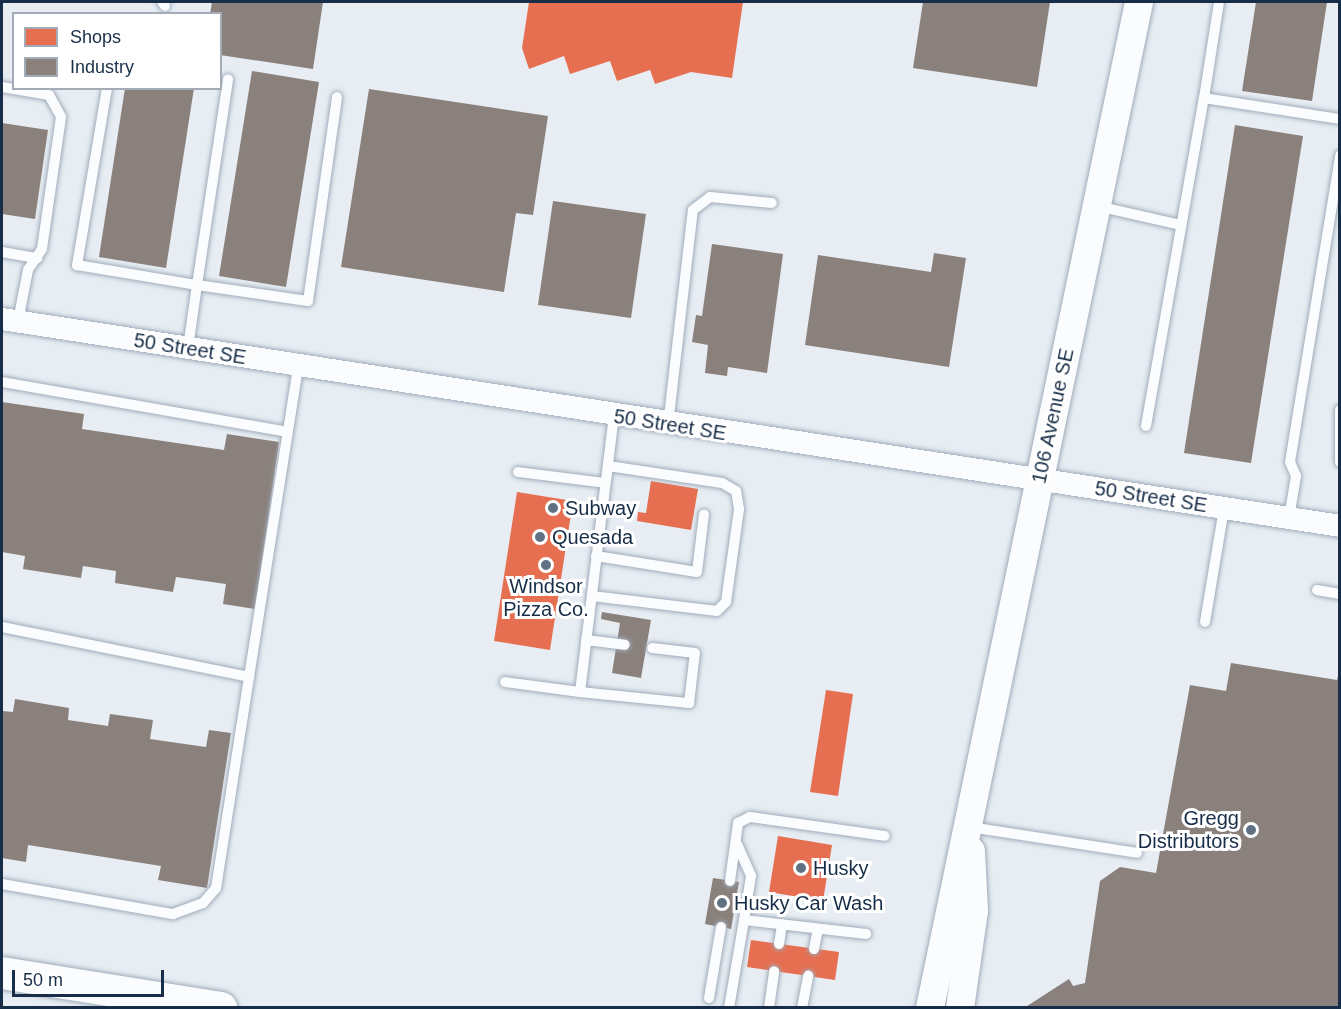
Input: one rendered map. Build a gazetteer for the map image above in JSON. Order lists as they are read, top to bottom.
{
  "streets": {
    "street": ["50 Street SE", "106 Avenue SE"]
  },
  "crossings": [
    ["50 Street SE", "106 Avenue SE"]
  ],
  "places": [
    "Subway",
    "Quesada",
    "Windsor Pizza Co.",
    "Gregg Distributors",
    "Husky",
    "Husky Car Wash"
  ],
  "legend": ["Shops", "Industry"],
  "scale_bar": "50 m"
}
